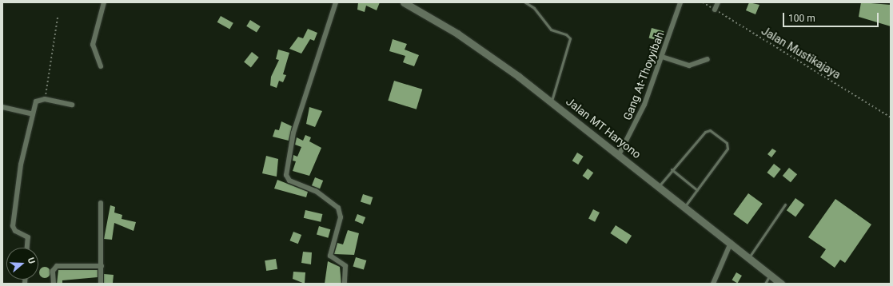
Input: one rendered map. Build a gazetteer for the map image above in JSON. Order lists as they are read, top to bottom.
{
  "streets": {
    "main road": ["Jalan MT Haryono"],
    "street": ["Gang At-Thoyyibah"],
    "path": ["Jalan Mustikajaya"]
  },
  "crossings": [
    ["Gang At-Thoyyibah", "Jalan MT Haryono"]
  ],
  "scale_bar": "100 m",
  "north": "right"
}
